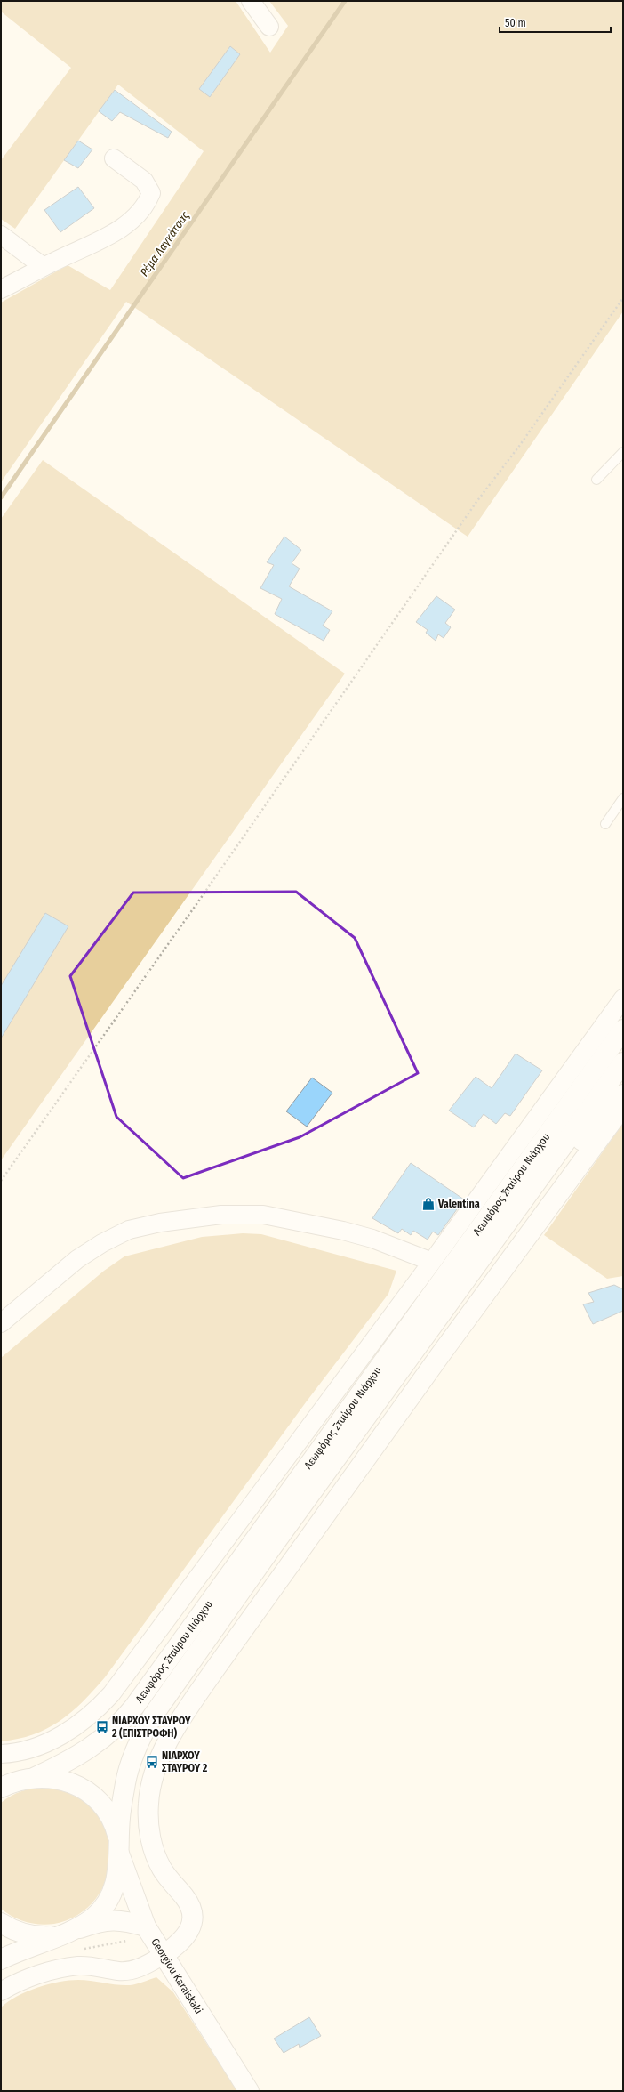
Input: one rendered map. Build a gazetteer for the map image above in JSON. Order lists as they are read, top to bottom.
{
  "streets": {
    "main road": ["Λεωφόρος Σταύρου Νιάρχου", "Georgiou Karaiskaki"]
  },
  "crossings": [
    ["Λεωφόρος Σταύρου Νιάρχου", "Georgiou Karaiskaki"]
  ],
  "water": ["Ρέμα Λαγκάτσας"],
  "places": {
    "shop": ["Valentina"],
    "bus stop": ["ΝΙΑΡΧΟΥ ΣΤΑΥΡΟΥ 2 (ΕΠΙΣΤΡΟΦΗ)", "ΝΙΑΡΧΟΥ ΣΤΑΥΡΟΥ 2"]
  },
  "scale_bar": "50 m"
}
